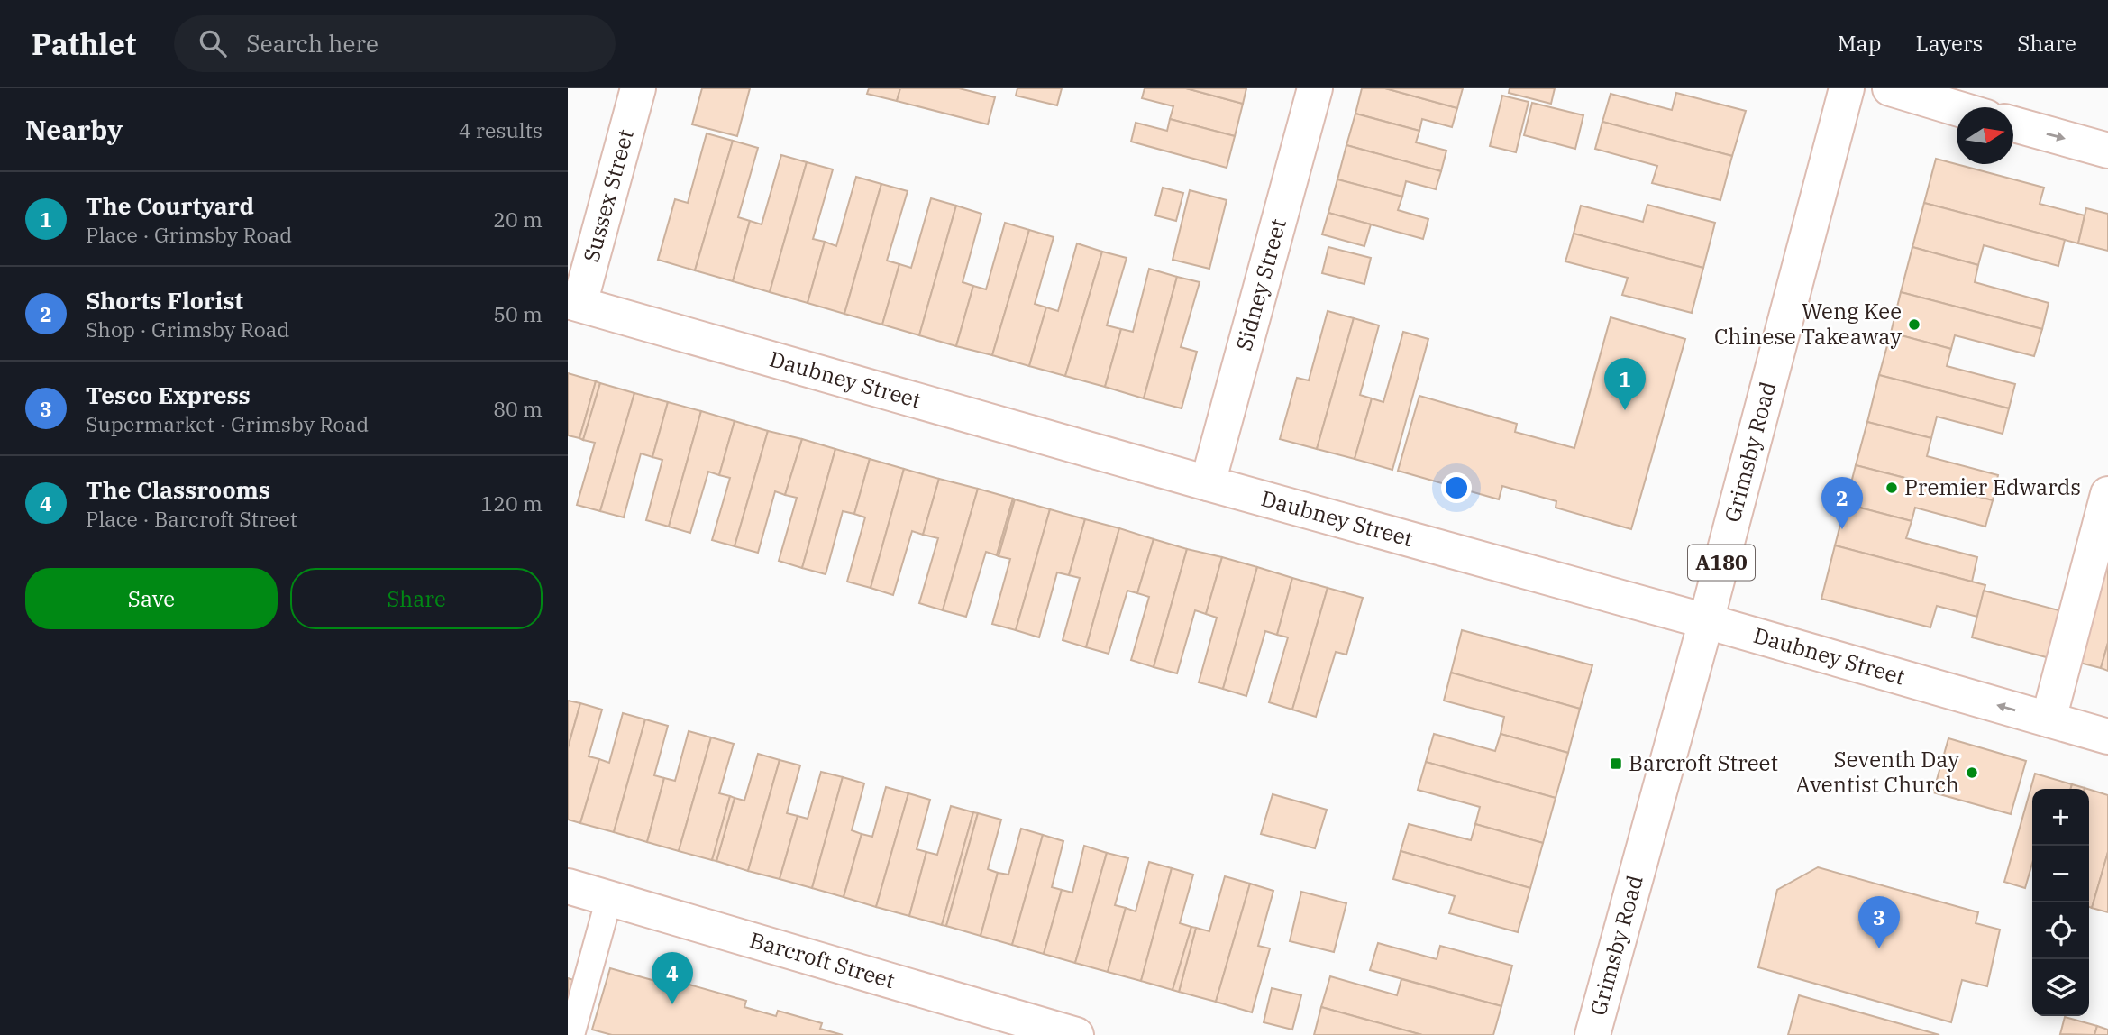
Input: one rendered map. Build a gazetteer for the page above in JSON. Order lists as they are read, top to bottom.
{
  "streets": {
    "street": [
      "Sussex Street",
      "Sidney Street",
      "Daubney Street",
      "Grimsby Road",
      "A180",
      "Barcroft Street"
    ]
  },
  "crossings": [
    ["Sussex Street", "Daubney Street"],
    ["Sidney Street", "Daubney Street"],
    ["Daubney Street", "Grimsby Road"]
  ],
  "places": {
    "other": ["Weng Kee Chinese Takeaway", "Premier Edwards", "Seventh Day Aventist Church"],
    "transit": ["Barcroft Street"]
  },
  "north": "right",
  "page": {
    "header": "Pathlet",
    "search": "Search here",
    "nav": ["Map", "Layers", "Share"],
    "heading": ["Nearby", "4 results"],
    "list": [
      {
        "mark": "1",
        "name": "The Courtyard",
        "note": "Place · Grimsby Road",
        "value": "20 m"
      },
      {
        "mark": "2",
        "name": "Shorts Florist",
        "note": "Shop · Grimsby Road",
        "value": "50 m"
      },
      {
        "mark": "3",
        "name": "Tesco Express",
        "note": "Supermarket · Grimsby Road",
        "value": "80 m"
      },
      {
        "mark": "4",
        "name": "The Classrooms",
        "note": "Place · Barcroft Street",
        "value": "120 m"
      }
    ],
    "pins": [
      "1",
      "2",
      "3",
      "4"
    ],
    "buttons": ["Save", "Share"],
    "map_buttons": ["+", "−"]
  }
}
